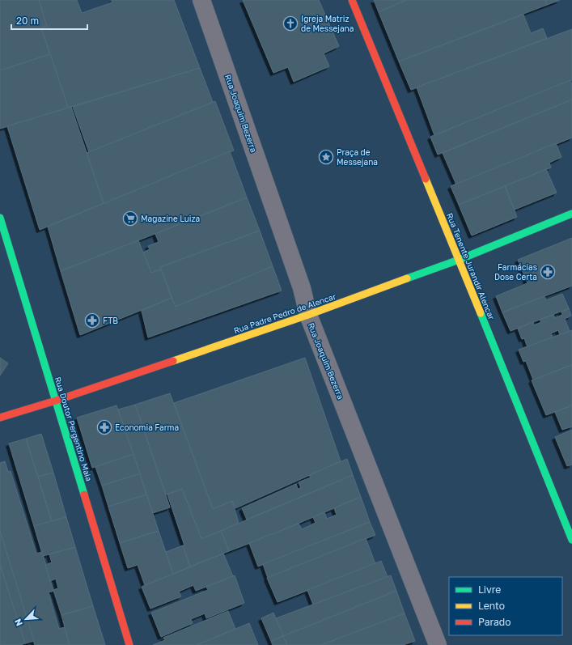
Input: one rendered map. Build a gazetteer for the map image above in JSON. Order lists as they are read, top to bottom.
{
  "streets": {
    "main road": ["Rua Tenente Jurandir Alencar", "Rua Padre Pedro de Alencar", "Rua Doutor Pergentino Maia"],
    "street": ["Rua Joaquim Bezerra"]
  },
  "crossings": [
    ["Rua Joaquim Bezerra", "Rua Padre Pedro de Alencar"],
    ["Rua Tenente Jurandir Alencar", "Rua Padre Pedro de Alencar"],
    ["Rua Padre Pedro de Alencar", "Rua Doutor Pergentino Maia"]
  ],
  "places": {
    "church": ["Igreja Matriz de Messejana"],
    "place": ["Praça de Messejana"],
    "supermarket": ["Magazine Luiza"],
    "pharmacy": ["Farmácias Dose Certa", "FTB", "Economia Farma"]
  },
  "legend": ["Livre", "Lento", "Parado"],
  "scale_bar": "20 m",
  "north": "bottom left"
}
